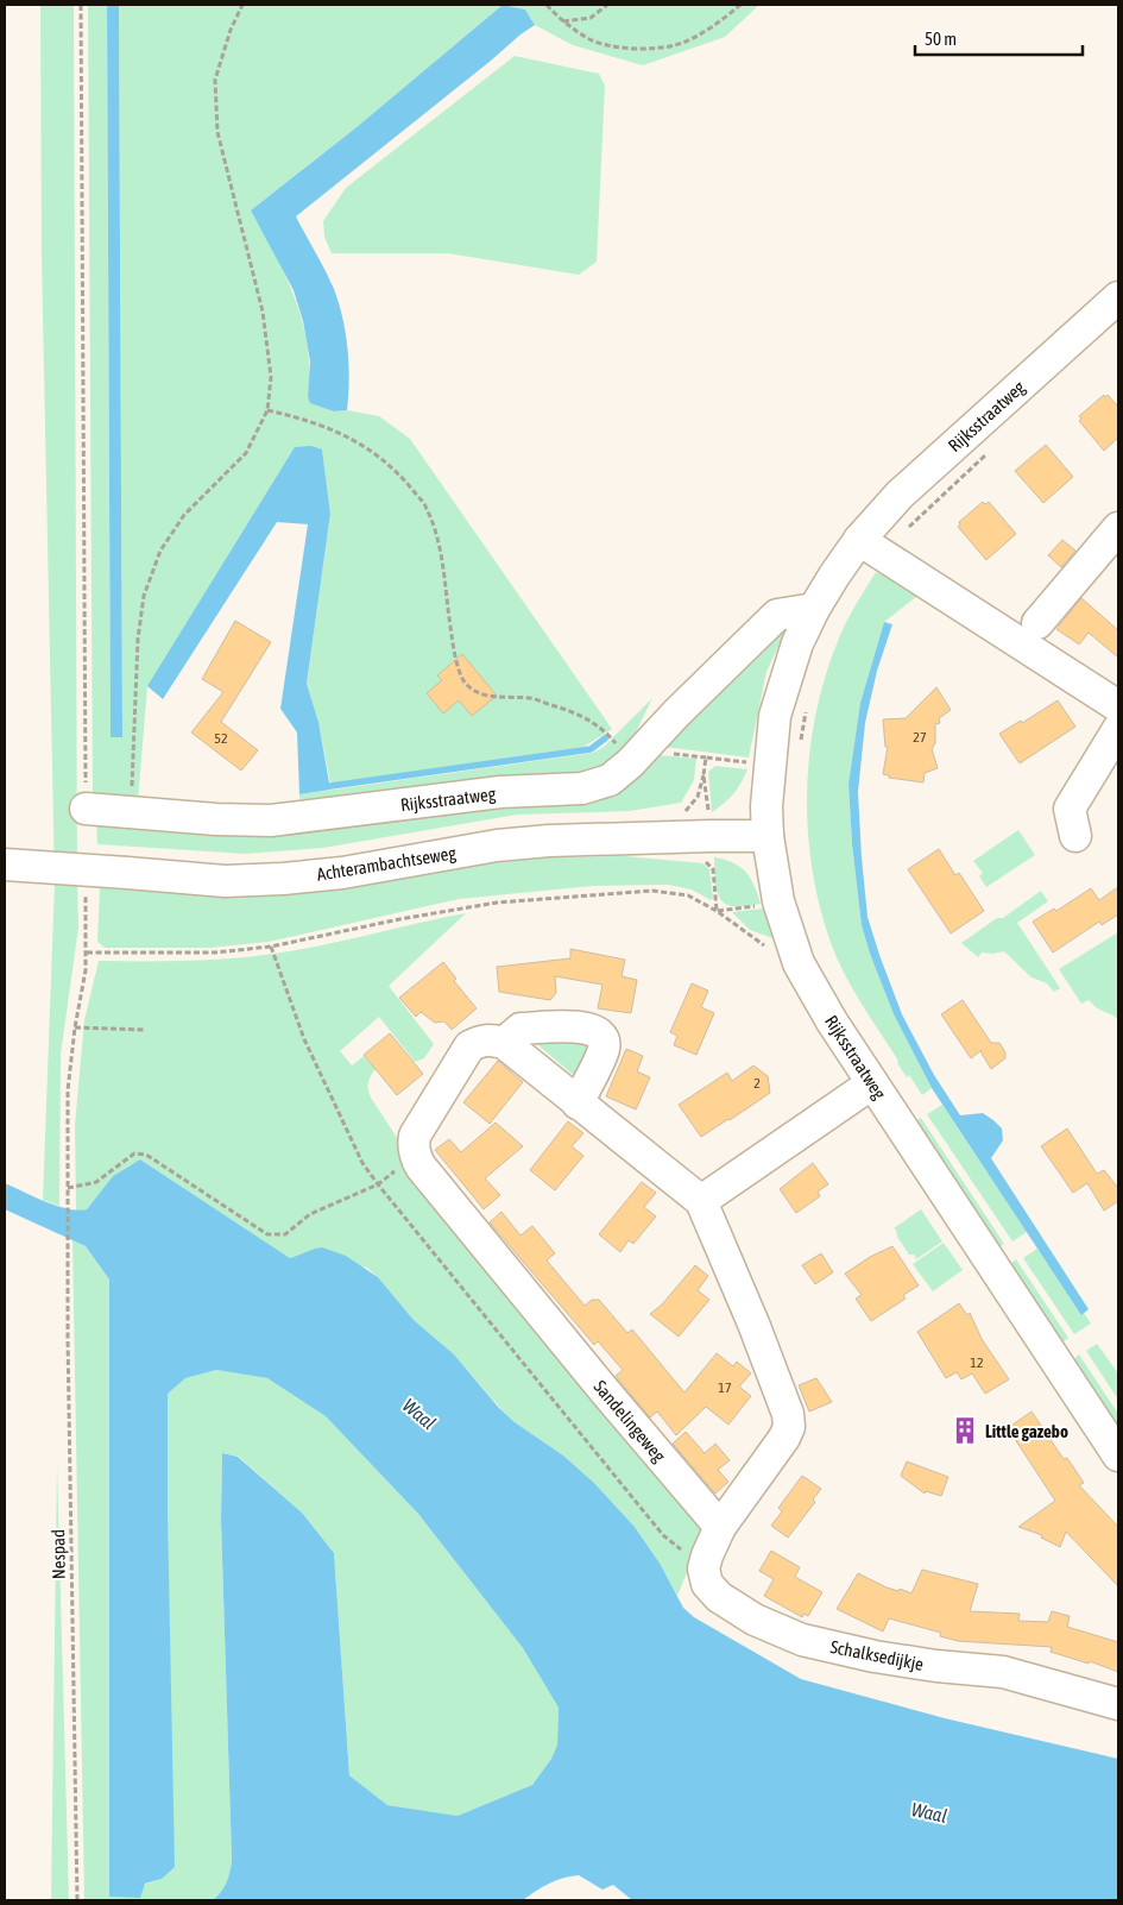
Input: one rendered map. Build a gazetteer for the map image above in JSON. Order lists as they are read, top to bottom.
{
  "streets": {
    "street": [
      "Rijksstraatweg",
      "Achterambachtseweg",
      "Sandelingeweg",
      "Schalksedijkje"
    ],
    "path": ["Nespad"]
  },
  "crossings": [
    ["Rijksstraatweg", "Achterambachtseweg"]
  ],
  "water": ["Waal"],
  "places": {
    "building": ["Little gazebo"]
  },
  "house_numbers": [
    "27",
    "52",
    "2",
    "12",
    "17"
  ],
  "scale_bar": "50 m"
}
